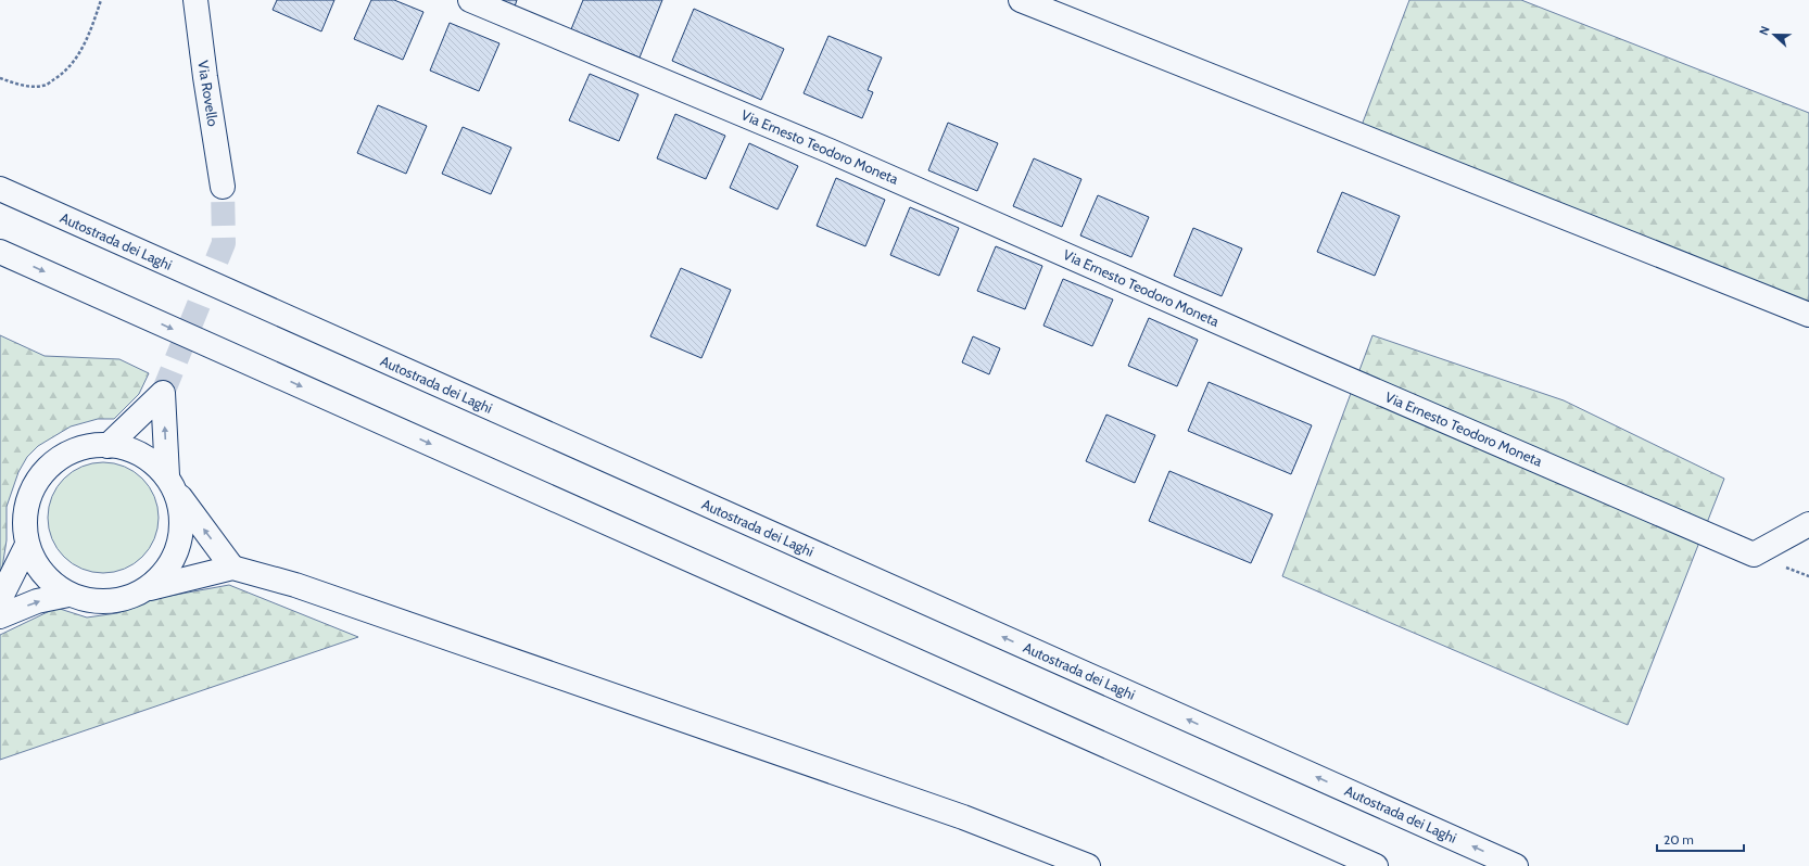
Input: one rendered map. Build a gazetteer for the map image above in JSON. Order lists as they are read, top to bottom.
{
  "streets": {
    "main road": ["Via Rovello", "Via Ernesto Teodoro Moneta", "Autostrada dei Laghi"]
  },
  "scale_bar": "20 m",
  "north": "left"
}
